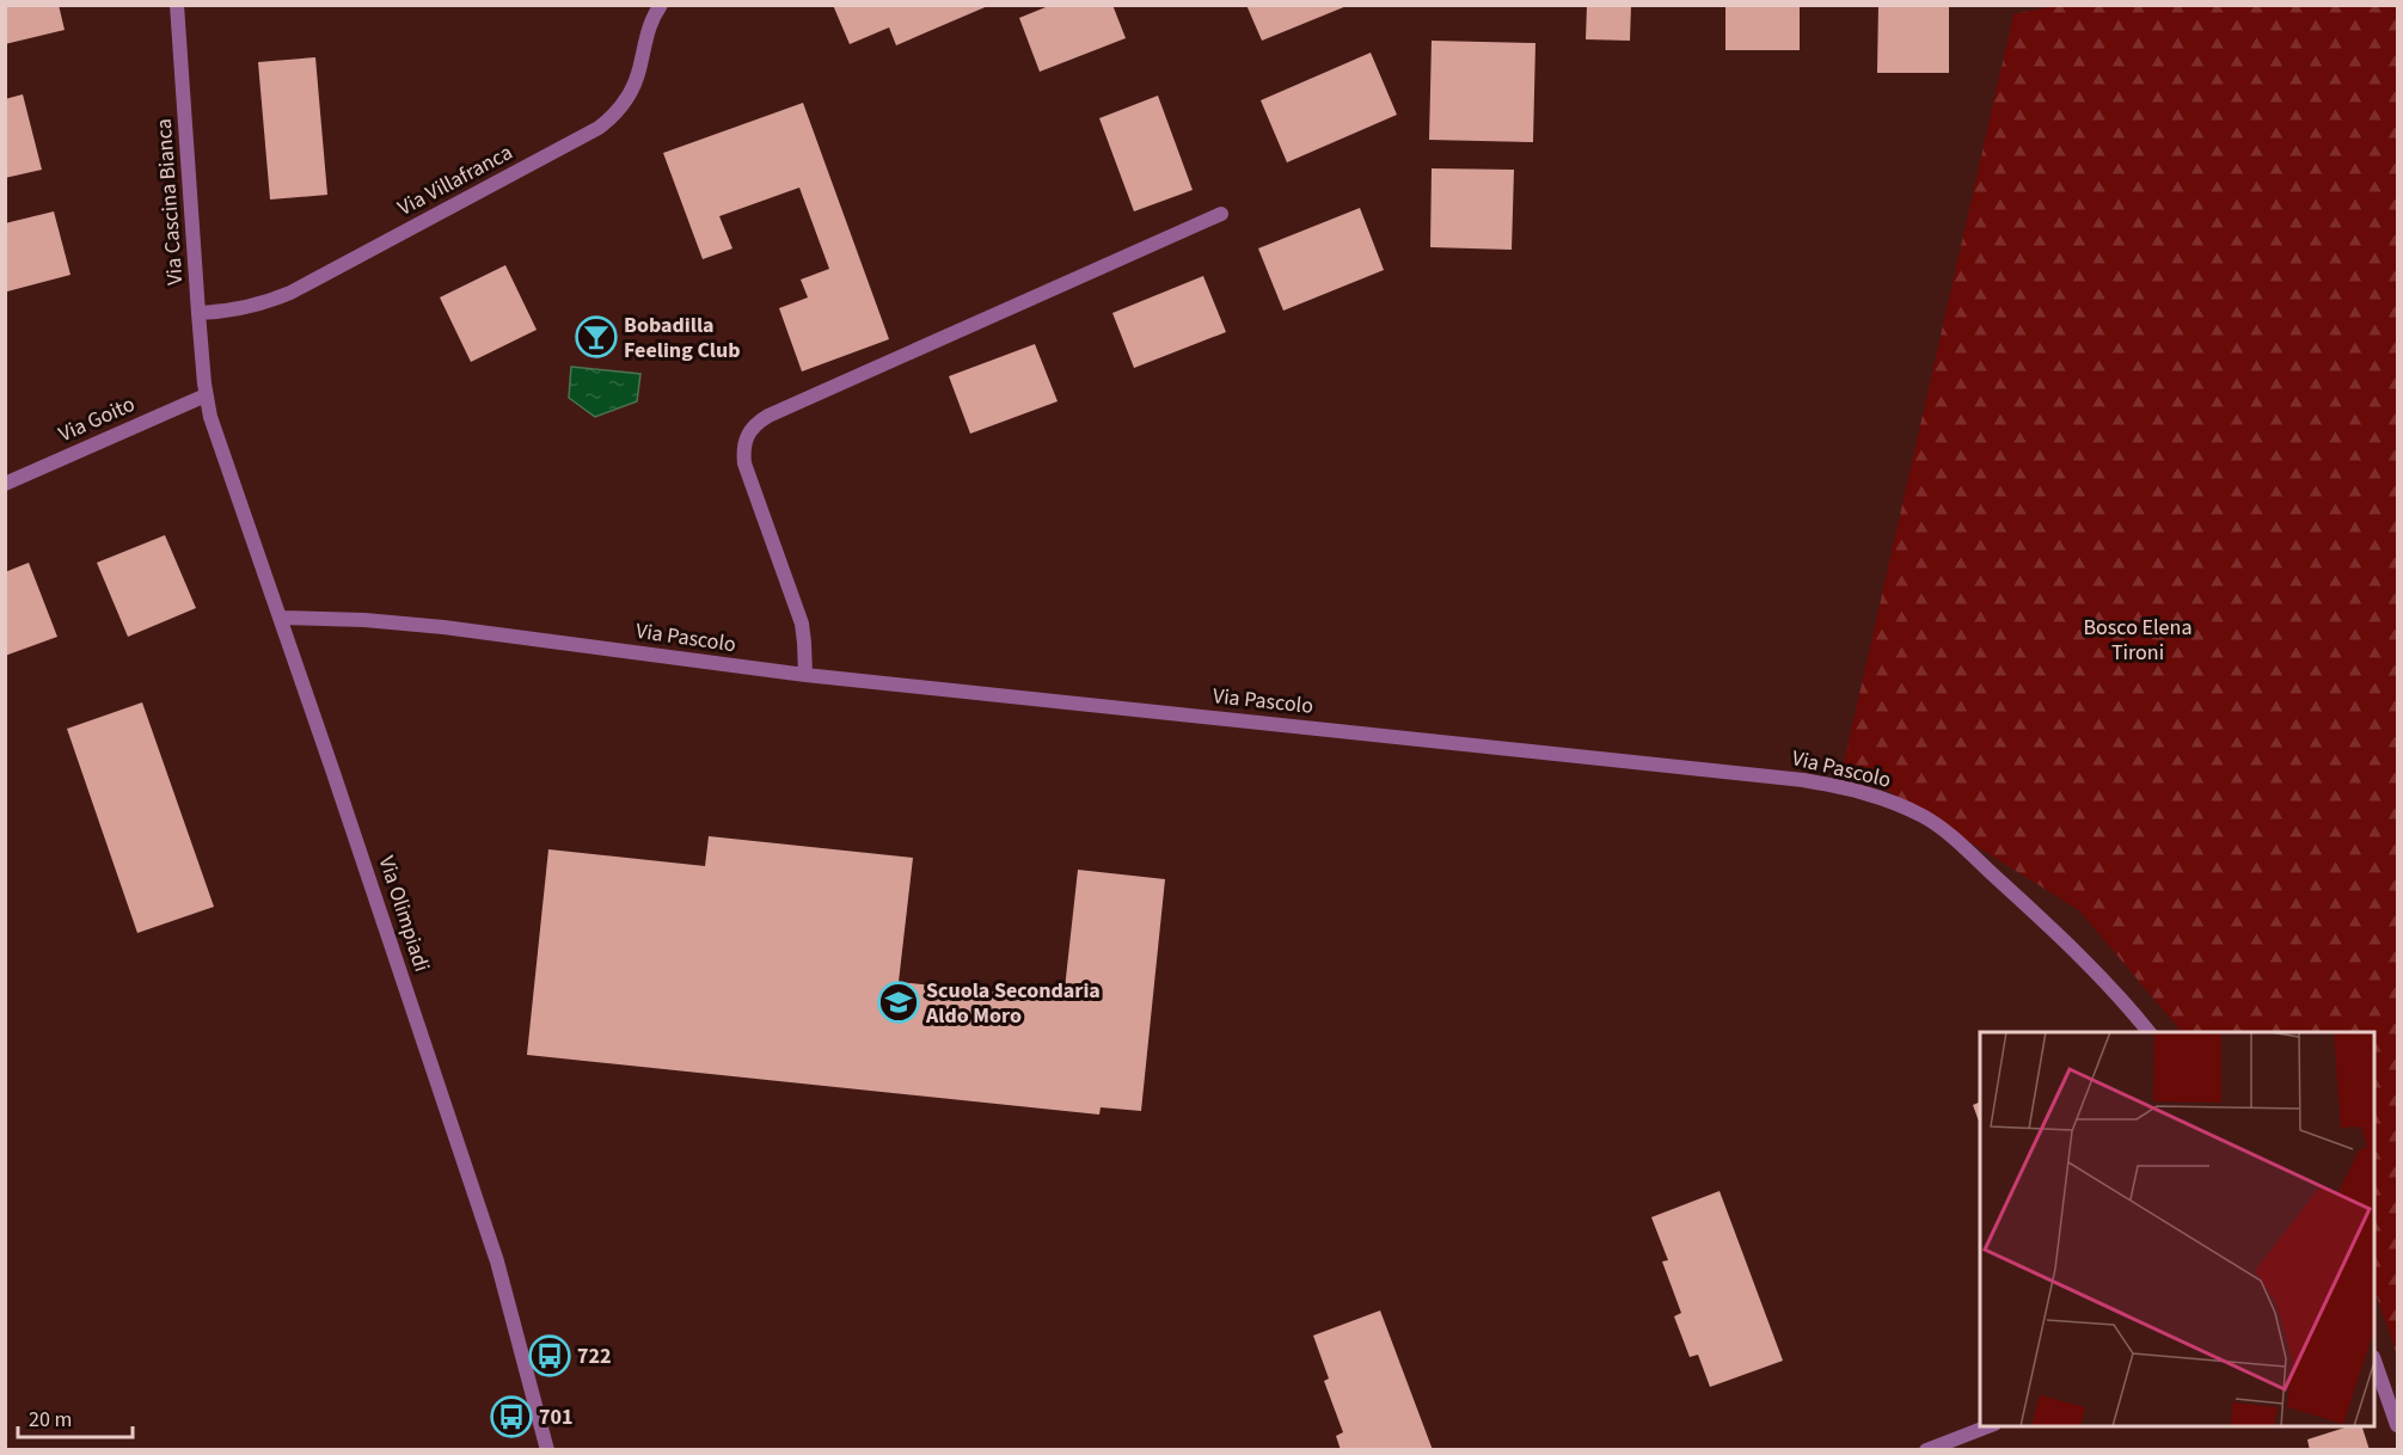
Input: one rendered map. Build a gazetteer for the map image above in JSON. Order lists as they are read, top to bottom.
{
  "streets": {
    "street": [
      "Via Villafranca",
      "Via Cascina Bianca",
      "Via Goito",
      "Via Pascolo",
      "Via Olimpiadi"
    ]
  },
  "crossings": [
    ["Via Villafranca", "Via Cascina Bianca"],
    ["Via Cascina Bianca", "Via Goito"],
    ["Via Cascina Bianca", "Via Olimpiadi"],
    ["Via Goito", "Via Olimpiadi"],
    ["Via Pascolo", "Via Olimpiadi"]
  ],
  "parks": ["Bosco Elena Tironi"],
  "places": {
    "bar": ["Bobadilla Feeling Club"],
    "school or university": ["Scuola Secondaria Aldo Moro"],
    "bus stop": ["722", "701"]
  },
  "scale_bar": "20 m"
}
